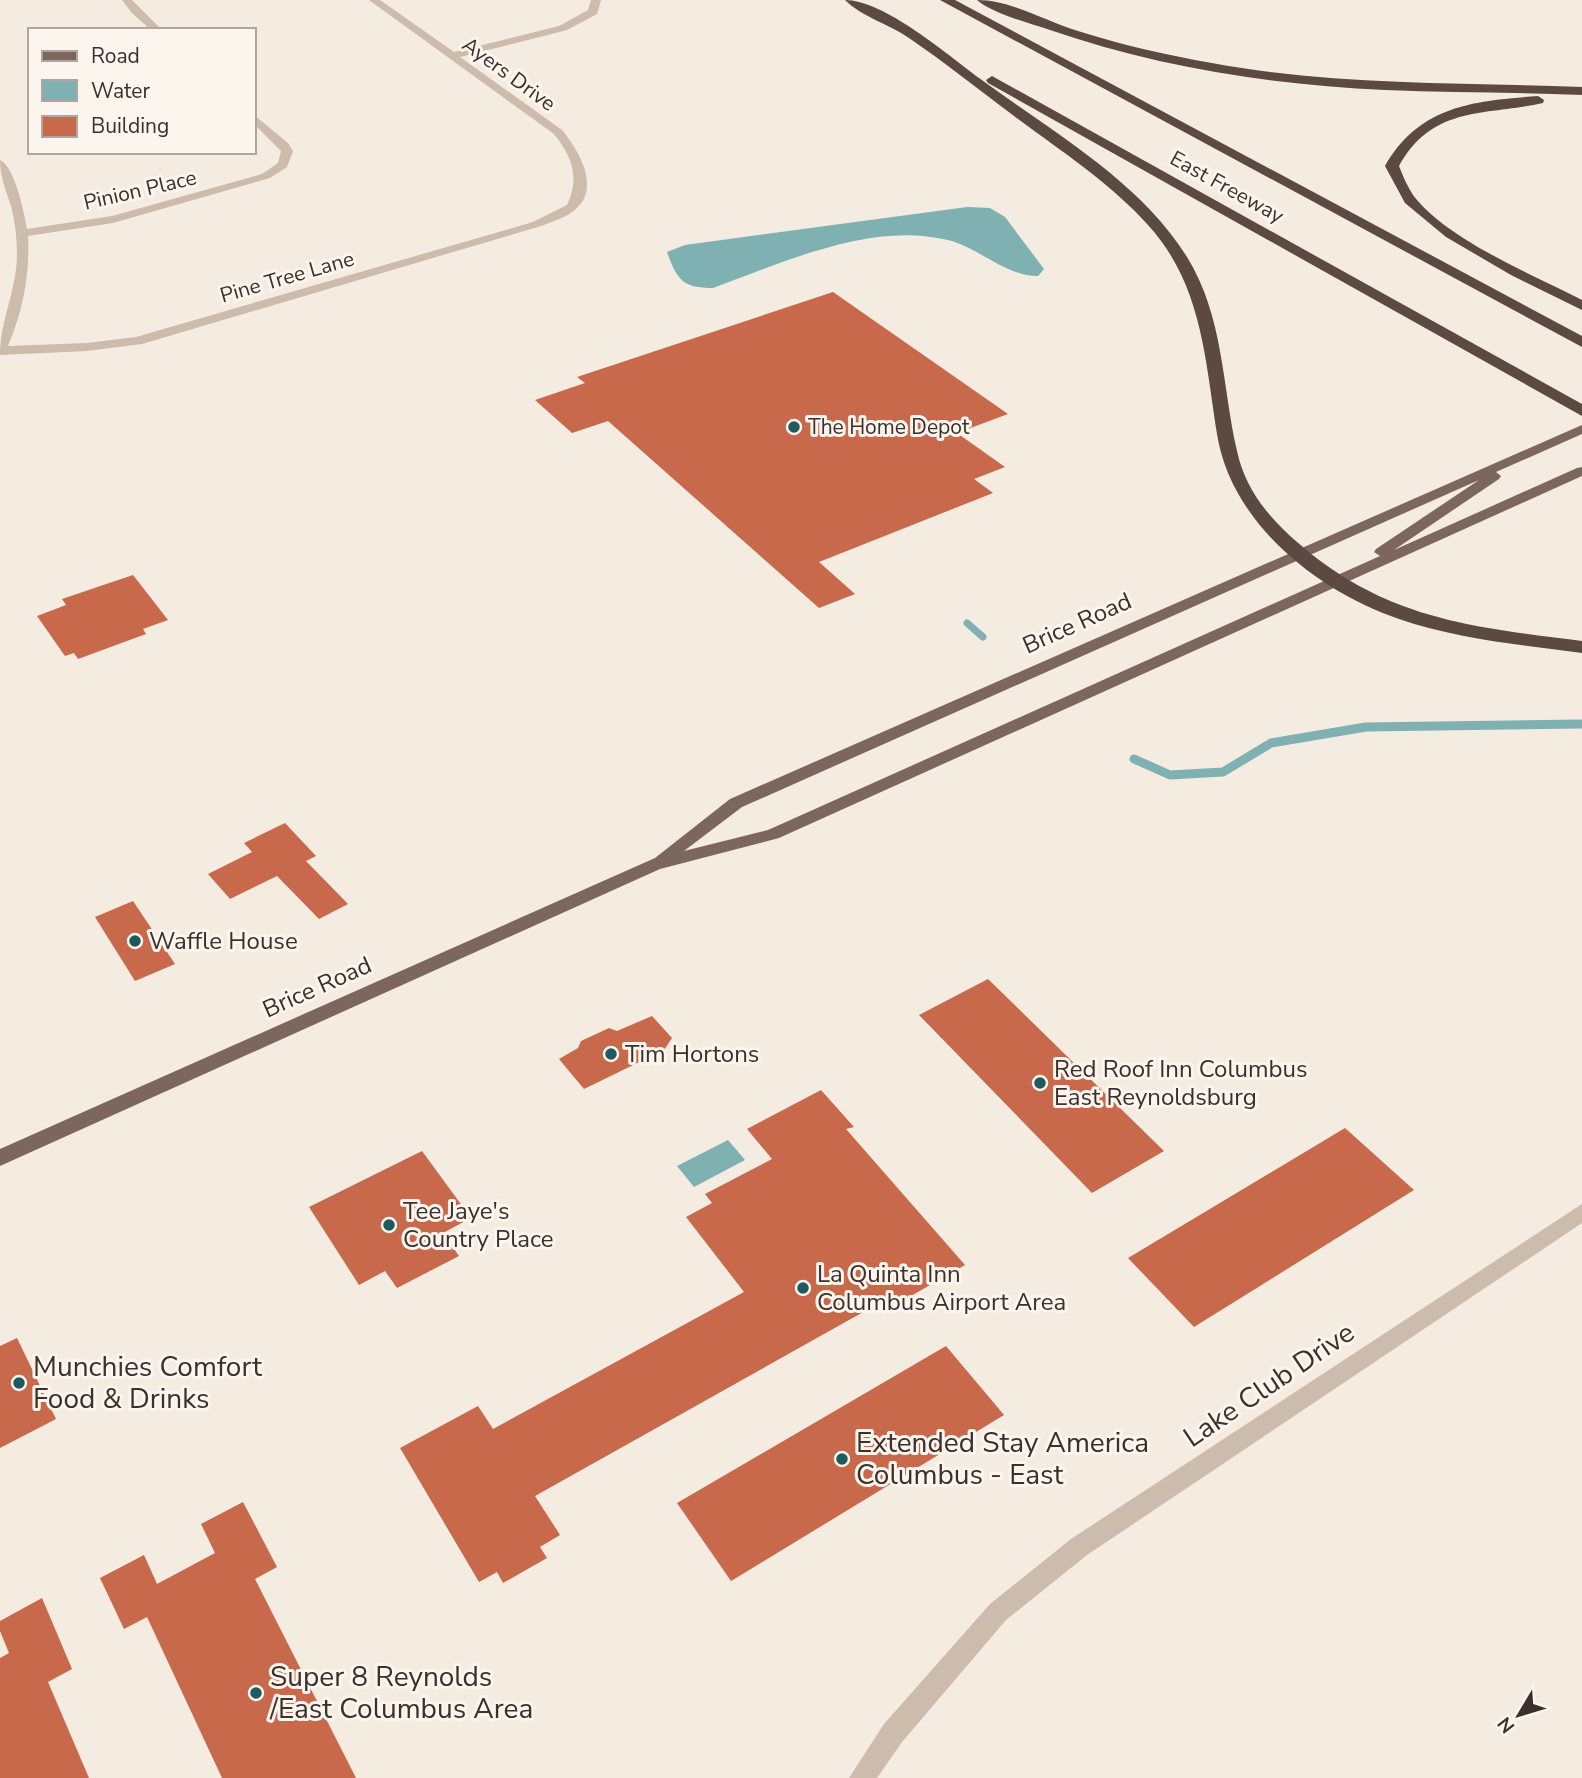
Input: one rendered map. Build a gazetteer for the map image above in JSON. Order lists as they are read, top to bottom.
{
  "streets": {
    "highway": ["East Freeway"],
    "main road": ["Brice Road"],
    "street": [
      "Ayers Drive",
      "Pinion Place",
      "Pine Tree Lane",
      "Lake Club Drive"
    ]
  },
  "crossings": [
    ["Ayers Drive", "Pine Tree Lane"]
  ],
  "places": [
    "The Home Depot",
    "Waffle House",
    "Tim Hortons",
    "Red Roof Inn Columbus East Reynoldsburg",
    "Tee Jaye's Country Place",
    "La Quinta Inn Columbus Airport Area",
    "Munchies Comfort Food & Drinks",
    "Extended Stay America Columbus - East",
    "Super 8 Reynolds /East Columbus Area"
  ],
  "legend": ["Road", "Water", "Building"],
  "north": "bottom left"
}
